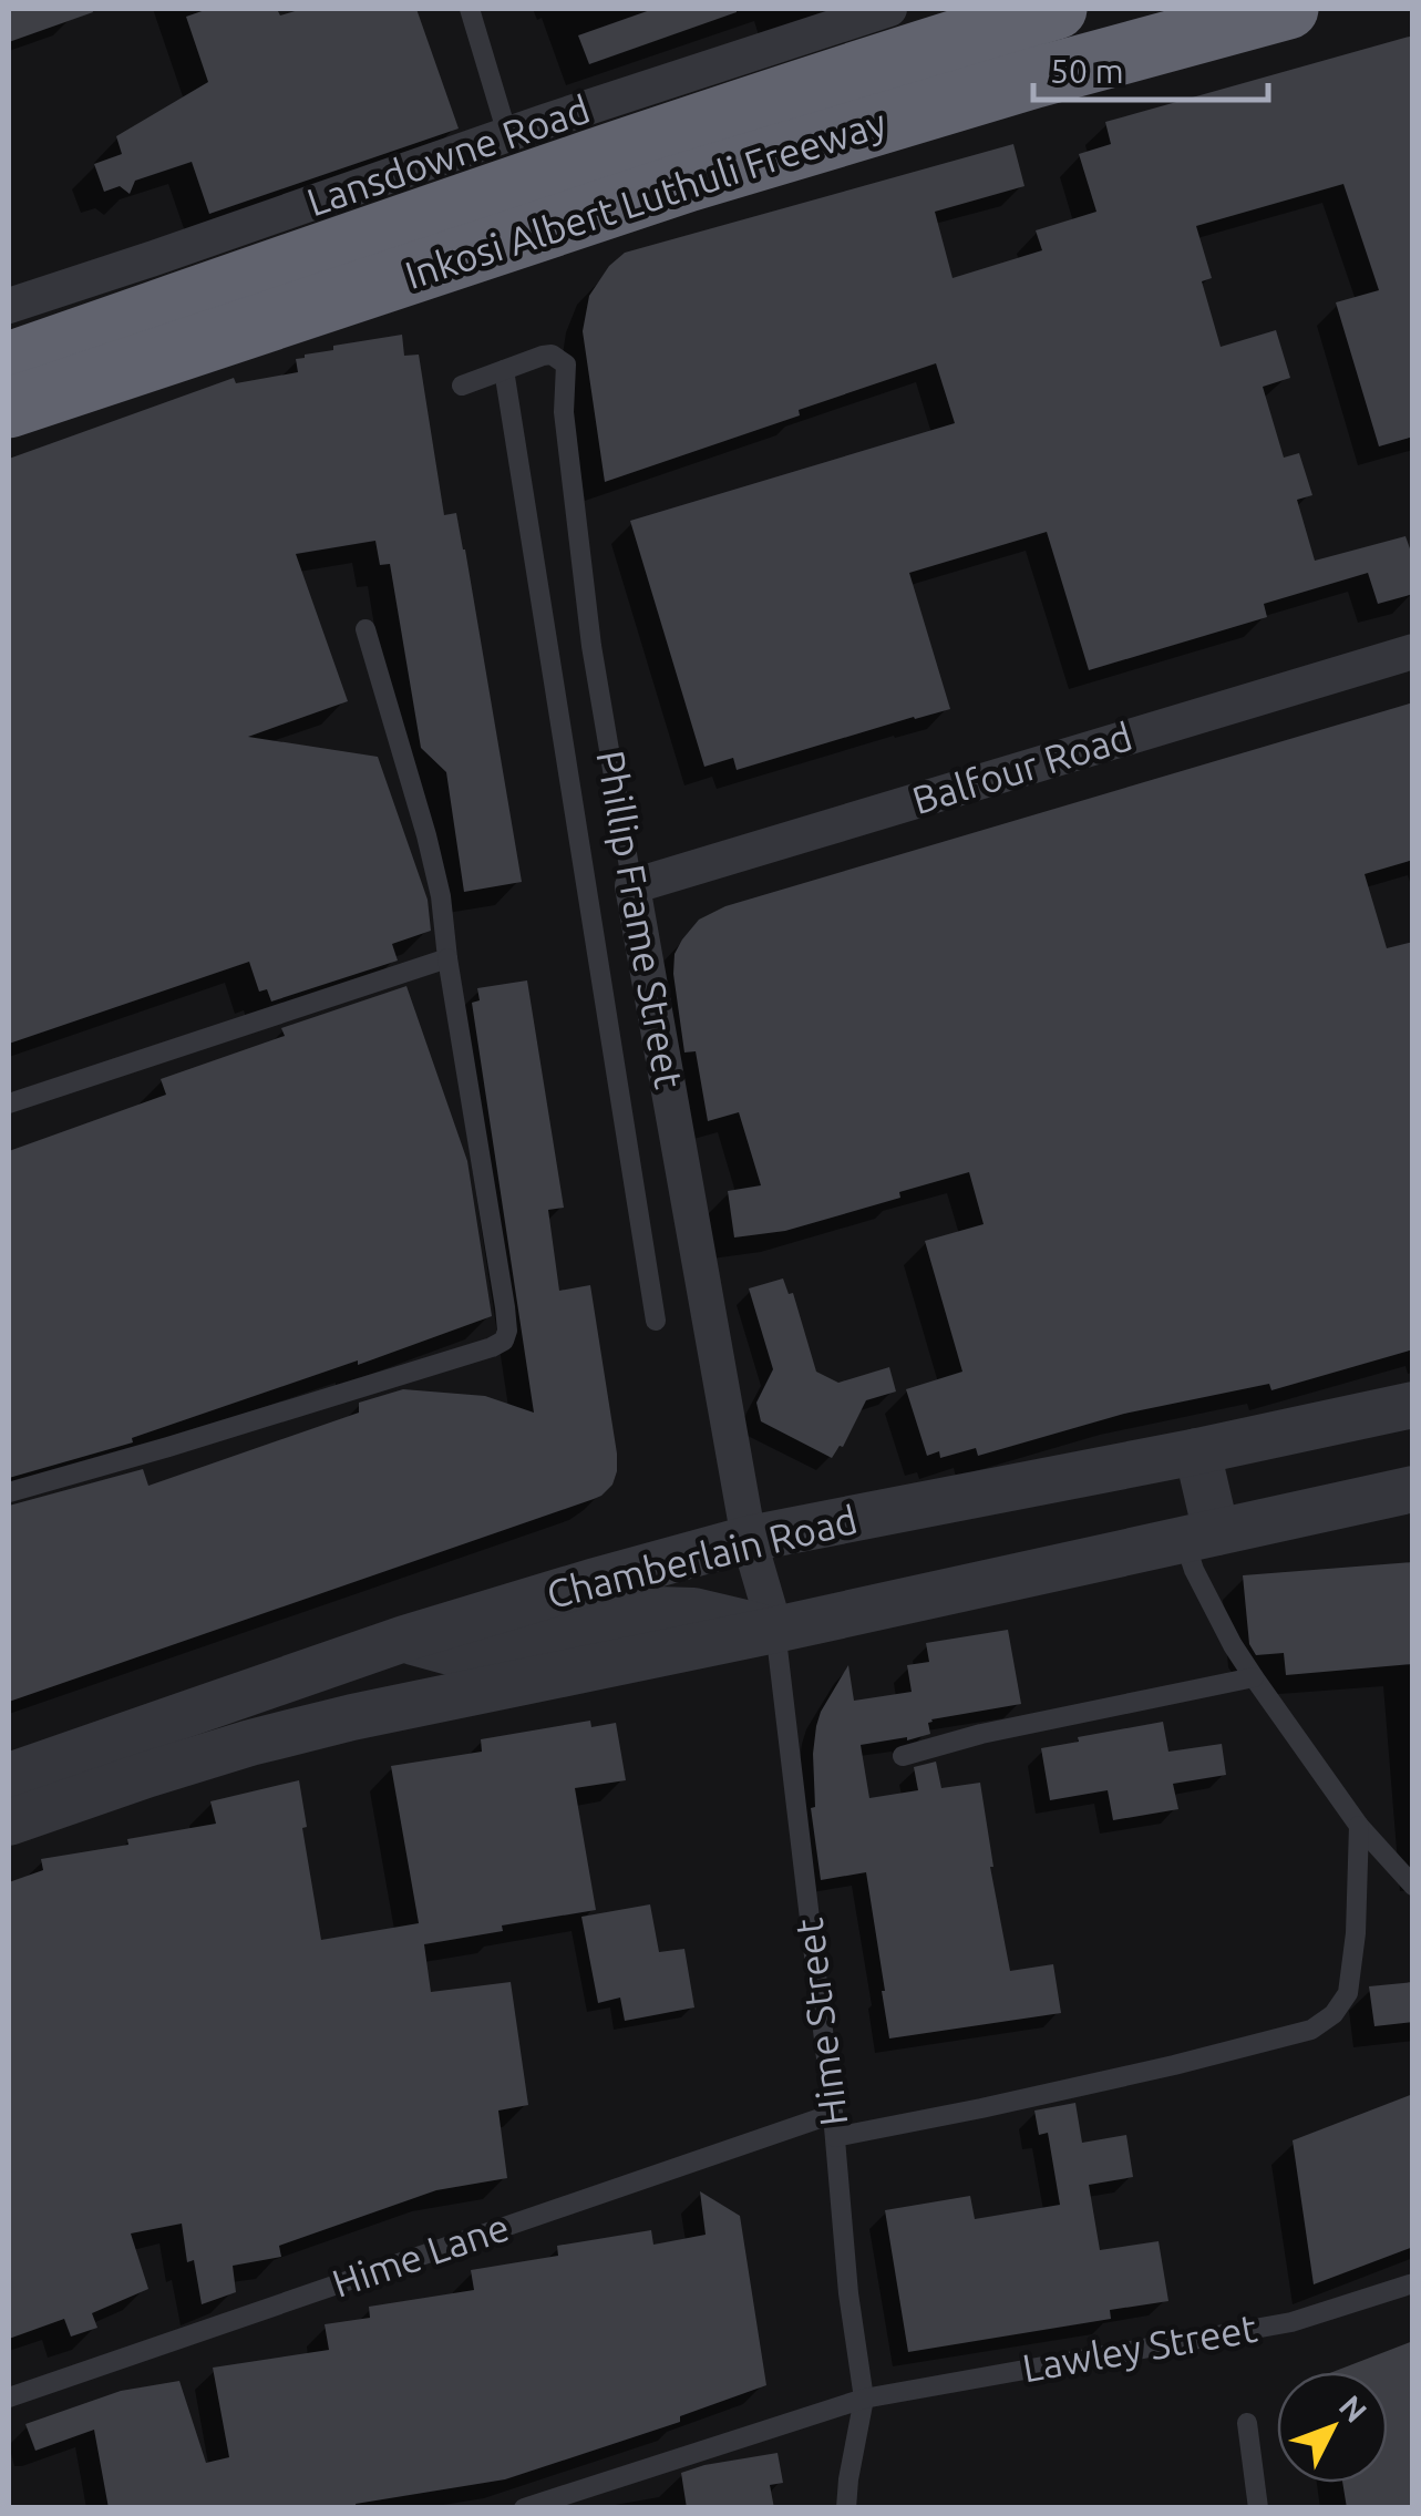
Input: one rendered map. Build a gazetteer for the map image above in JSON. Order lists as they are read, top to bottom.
{
  "streets": {
    "highway": ["Inkosi Albert Luthuli Freeway"],
    "street": [
      "Lansdowne Road",
      "Balfour Road",
      "Phillip Frame Street",
      "Chamberlain Road",
      "Hime Street"
    ],
    "lane": ["Hime Lane", "Lawley Street"]
  },
  "crossings": [
    ["Balfour Road", "Phillip Frame Street"],
    ["Phillip Frame Street", "Chamberlain Road"],
    ["Phillip Frame Street", "Hime Street"],
    ["Chamberlain Road", "Hime Street"],
    ["Hime Street", "Hime Lane"],
    ["Hime Street", "Lawley Street"]
  ],
  "scale_bar": "50 m",
  "north": "top right"
}
